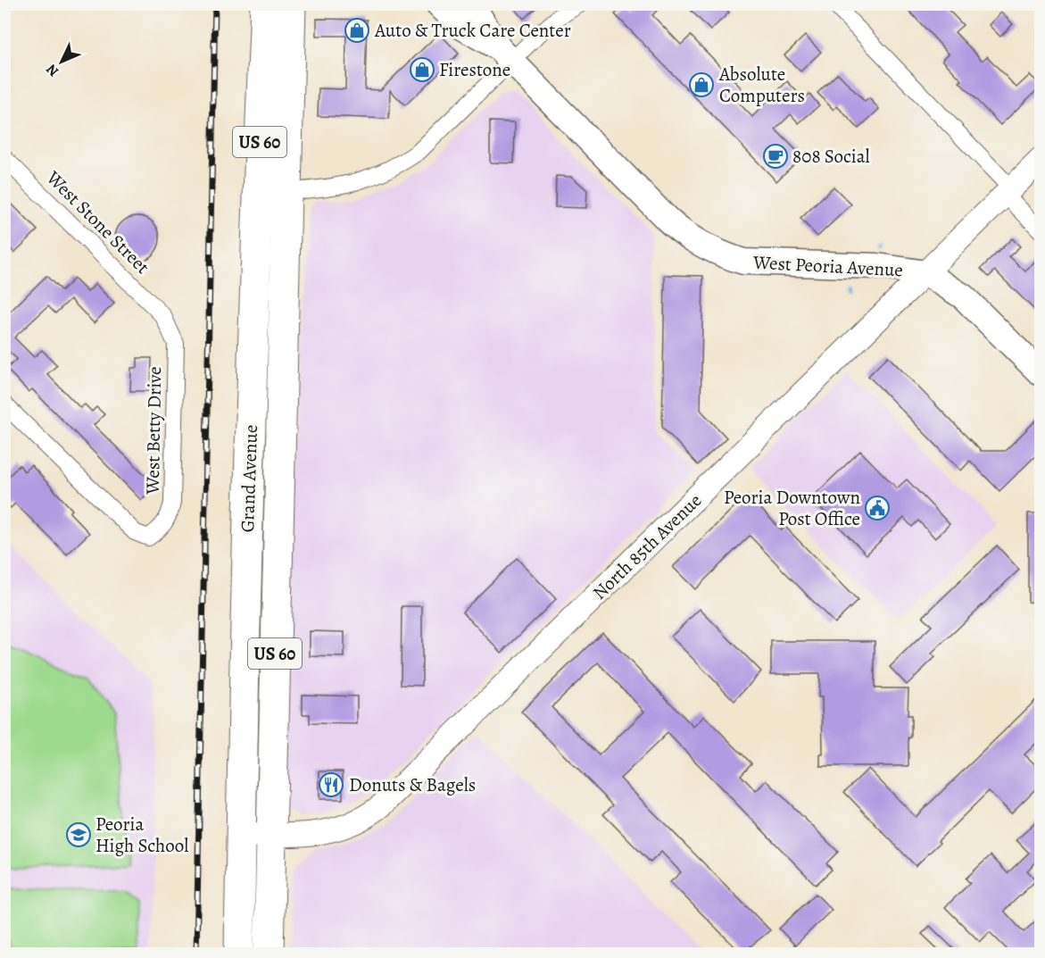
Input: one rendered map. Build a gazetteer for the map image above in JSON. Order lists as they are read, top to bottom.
{
  "streets": {
    "highway": ["US 60", "Grand Avenue"],
    "main road": ["West Peoria Avenue"],
    "street": ["West Stone Street", "West Betty Drive", "North 85th Avenue"]
  },
  "crossings": [
    ["West Stone Street", "West Betty Drive"],
    ["West Peoria Avenue", "North 85th Avenue"],
    ["Grand Avenue", "North 85th Avenue"]
  ],
  "places": {
    "shop": ["Auto & Truck Care Center", "Firestone", "Absolute Computers"],
    "cafe": ["808 Social"],
    "public building": ["Peoria Downtown Post Office"],
    "restaurant": ["Donuts & Bagels"],
    "school or university": ["Peoria High School"]
  },
  "north": "bottom left"
}
